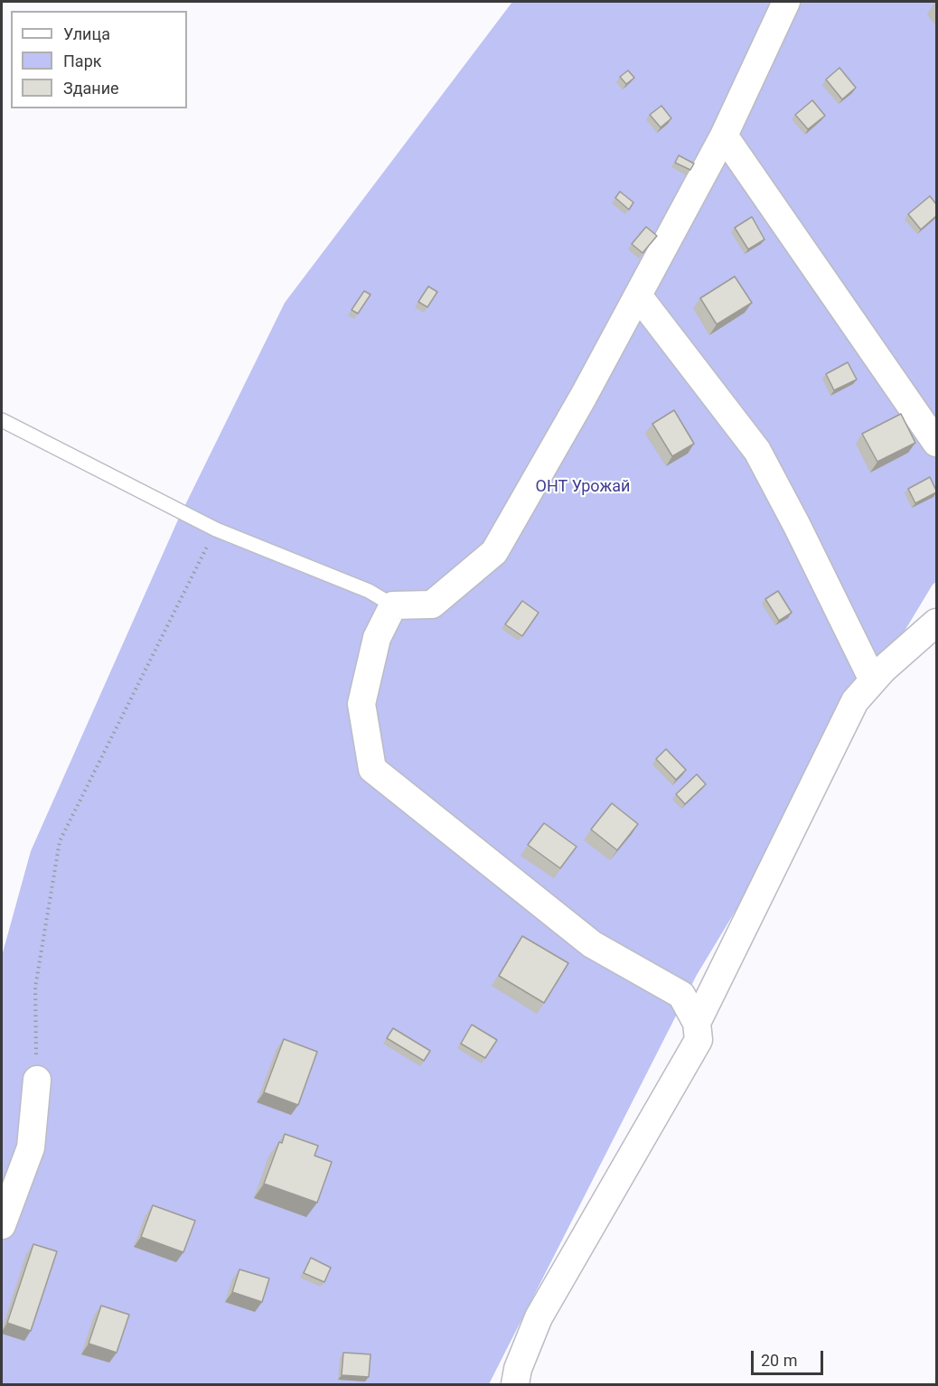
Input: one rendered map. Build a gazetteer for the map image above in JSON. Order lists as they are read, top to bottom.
{
  "parks": ["ОНТ Урожай"],
  "legend": ["Улица", "Парк", "Здание"],
  "scale_bar": "20 m"
}
